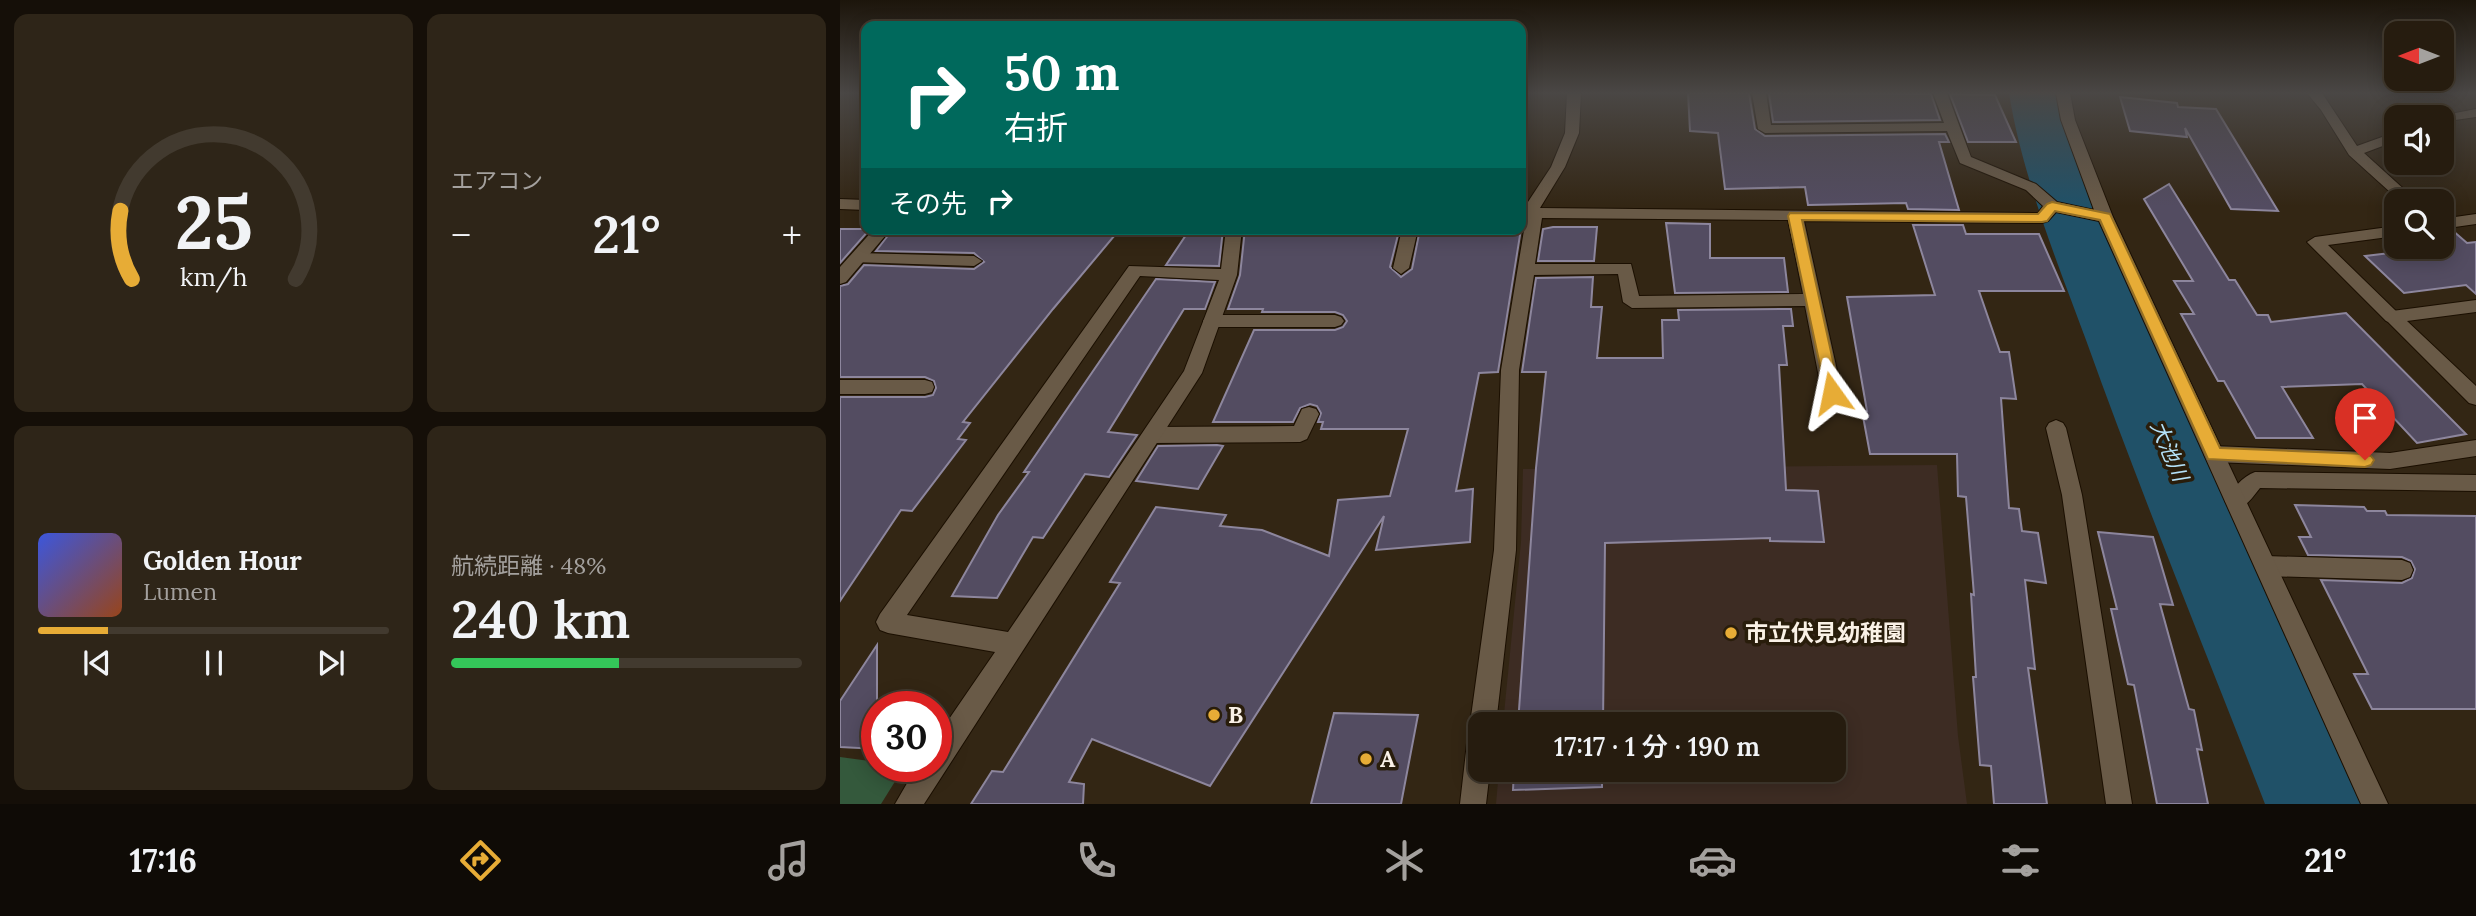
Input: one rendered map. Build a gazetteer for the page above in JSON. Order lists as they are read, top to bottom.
{
  "water": ["大池川"],
  "places": ["市立伏見幼稚園", "B", "A"],
  "north": "left",
  "page": {
    "tile": [
      "エアコン",
      ["航続距離 · 48%", "240 km"]
    ],
    "turn": ["50 m", "右折"],
    "then": "その先",
    "heat": ["−", "21°", "+"],
    "song": ["Golden Hour", "Lumen"],
    "limit": "30",
    "trip": "17:17 · 1 分 · 190 m",
    "tabs": ["17:16", "21°"],
    "gauge": ["25", "km/h"]
  }
}
